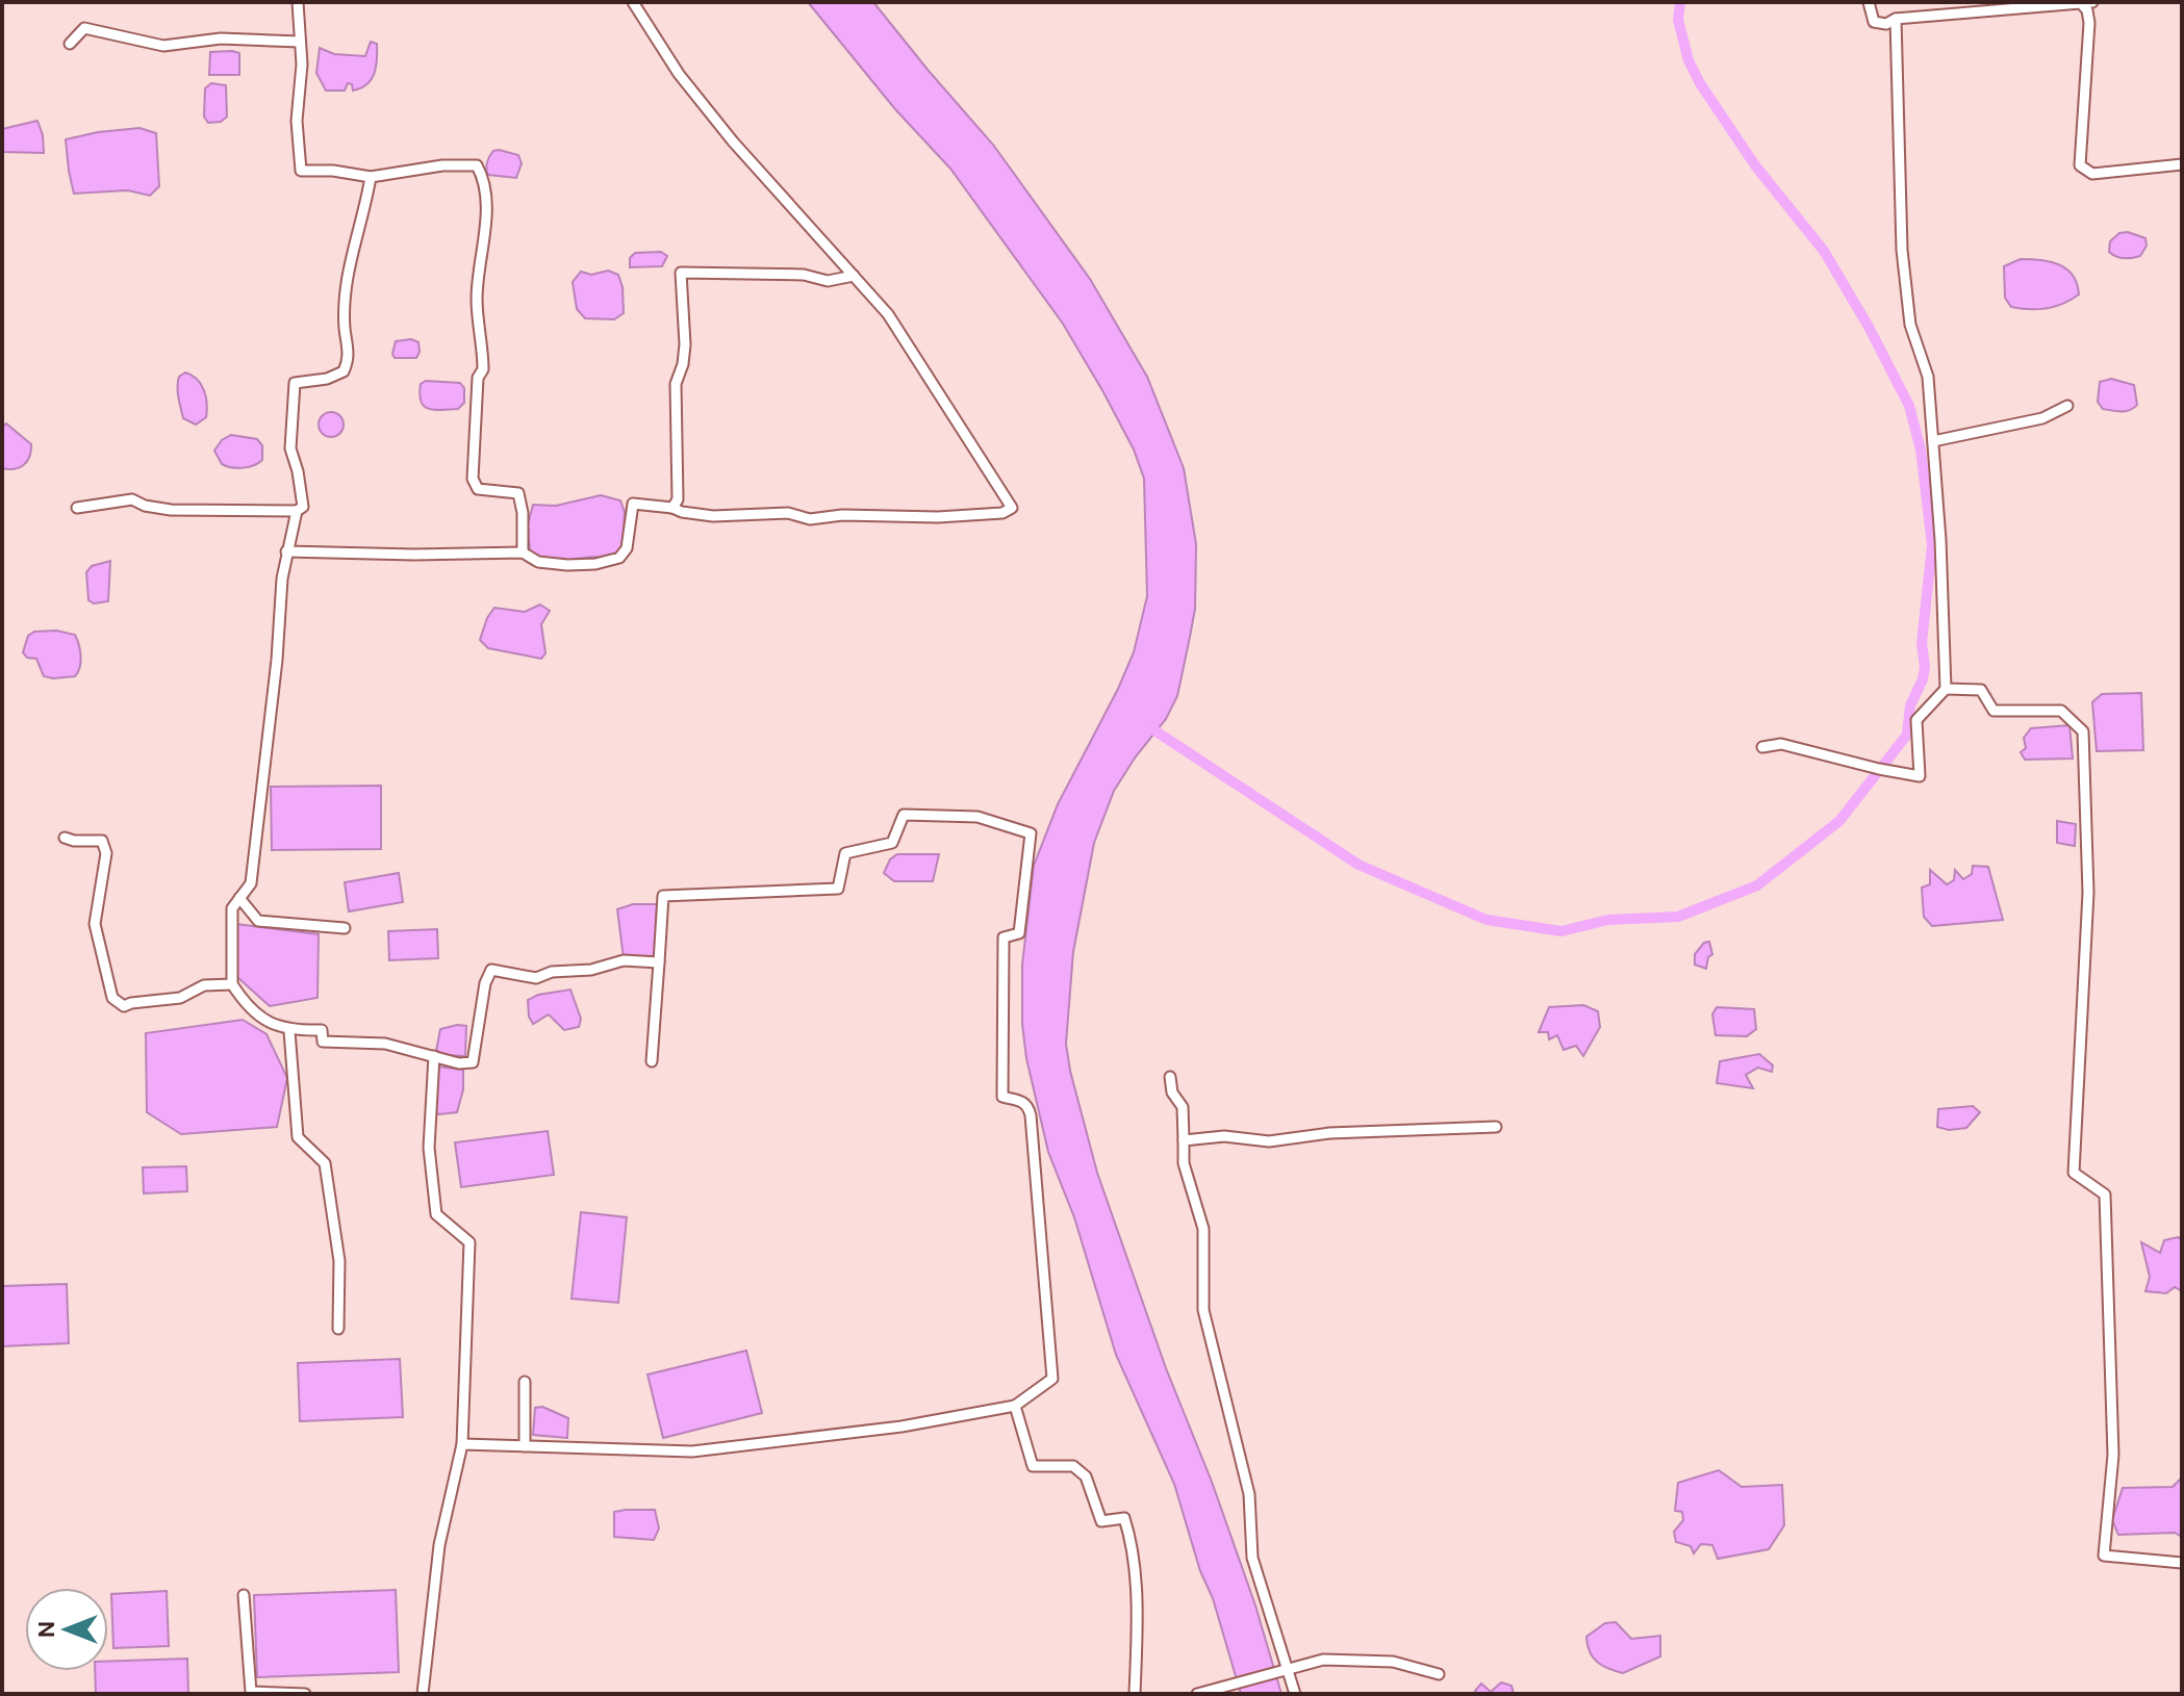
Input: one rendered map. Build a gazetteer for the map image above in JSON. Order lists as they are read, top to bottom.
{
  "north": "left"
}
